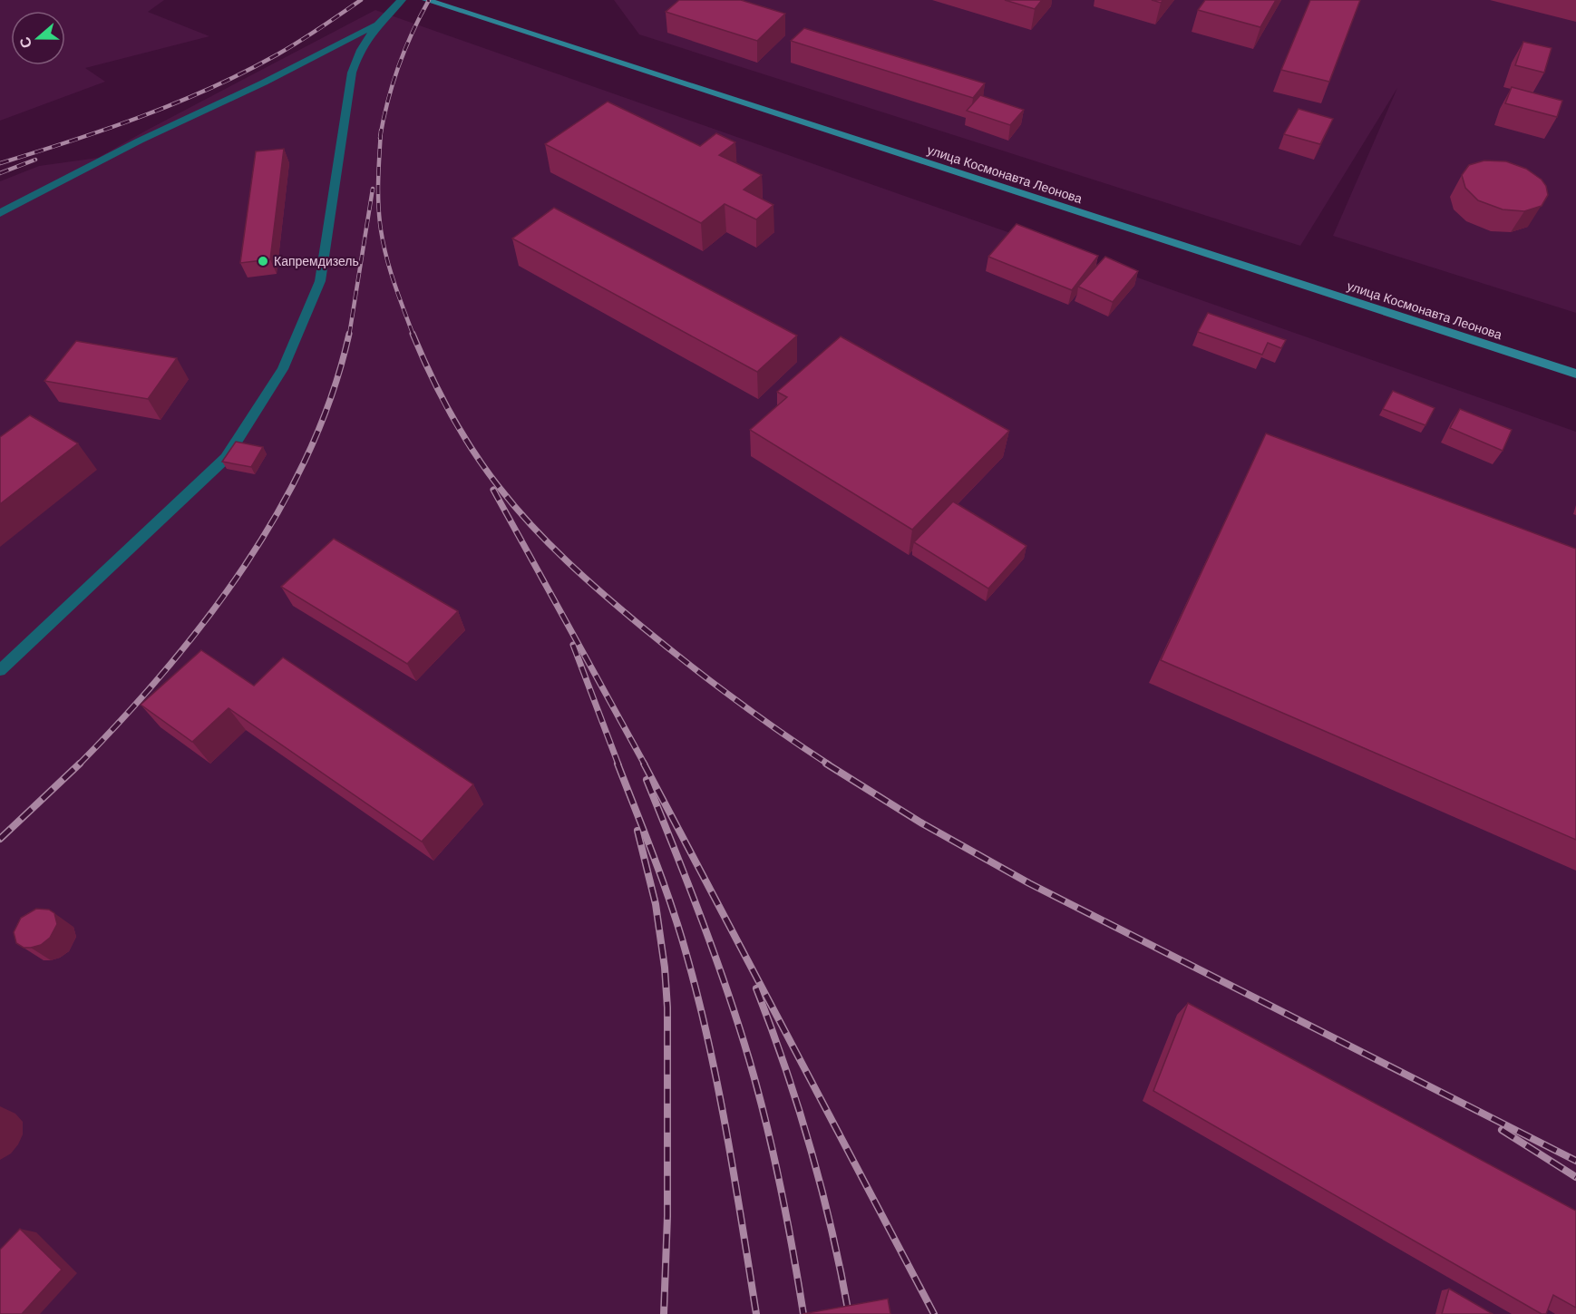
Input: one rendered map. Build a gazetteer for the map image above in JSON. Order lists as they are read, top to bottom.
{
  "streets": {
    "street": ["улица Космонавта Леонова"]
  },
  "places": ["Капремдизель"],
  "north": "left"
}
